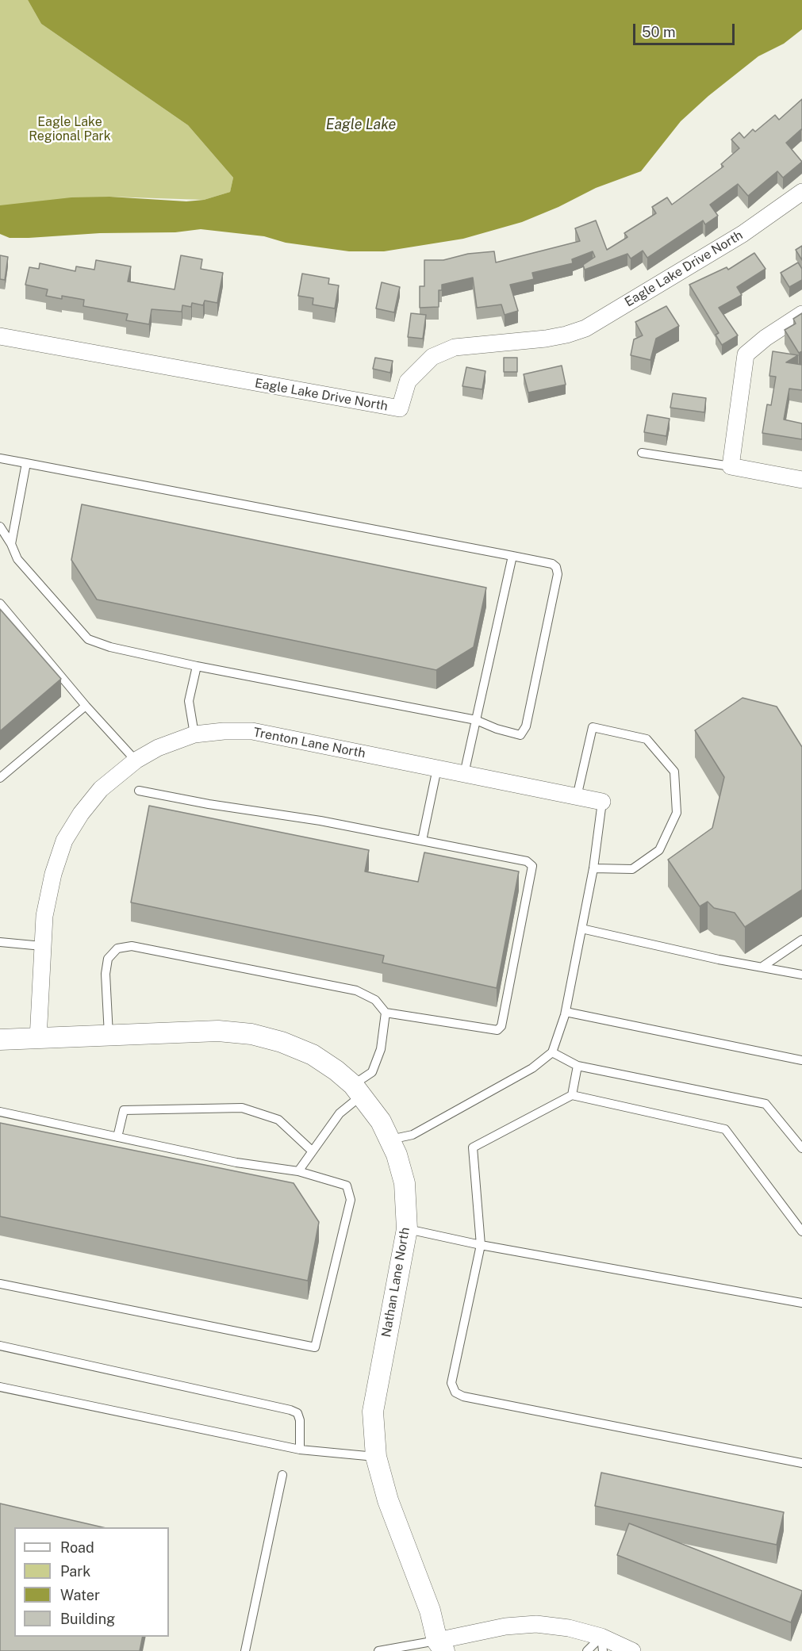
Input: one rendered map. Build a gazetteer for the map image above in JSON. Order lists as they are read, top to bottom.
{
  "streets": {
    "street": ["Eagle Lake Drive North", "Trenton Lane North", "Nathan Lane North"]
  },
  "crossings": [
    ["Trenton Lane North", "Nathan Lane North"]
  ],
  "water": ["Eagle Lake"],
  "parks": ["Eagle Lake Regional Park"],
  "legend": [
    "Road",
    "Park",
    "Water",
    "Building"
  ],
  "scale_bar": "50 m"
}
